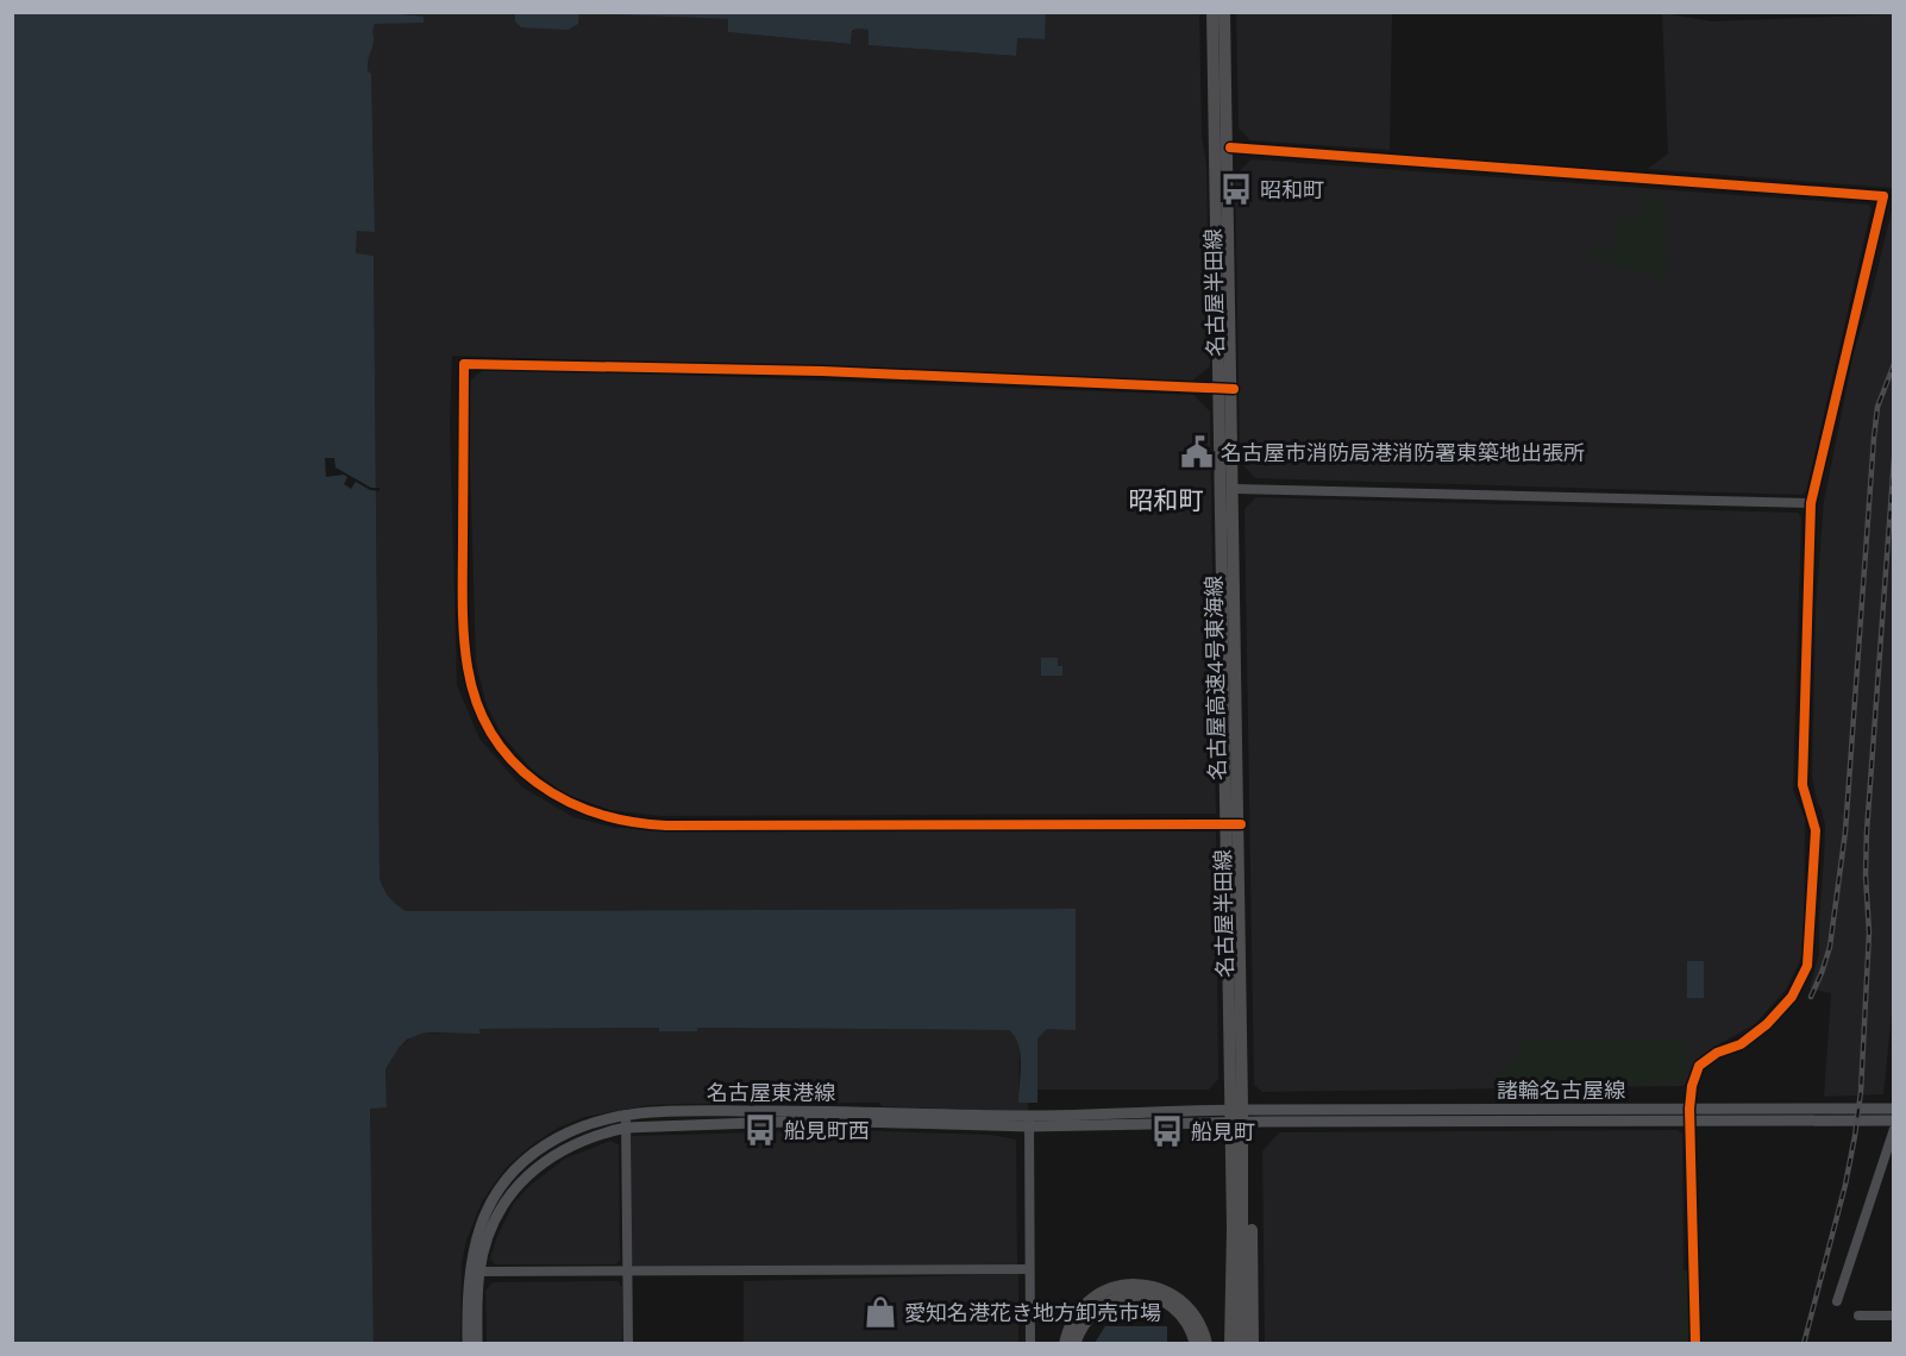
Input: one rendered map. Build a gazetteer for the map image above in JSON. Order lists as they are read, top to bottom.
{
  "streets": {
    "highway": ["名古屋高速4号東海線"],
    "main road": ["名古屋半田線", "諸輪名古屋線", "名古屋東港線"]
  },
  "crossings": [
    ["名古屋半田線", "名古屋高速4号東海線"],
    ["名古屋半田線", "諸輪名古屋線"],
    ["名古屋半田線", "名古屋東港線"],
    ["名古屋高速4号東海線", "諸輪名古屋線"],
    ["諸輪名古屋線", "名古屋東港線"]
  ],
  "districts": ["昭和町"],
  "places": {
    "bus stop": ["昭和町", "船見町西", "船見町"],
    "public building": ["名古屋市消防局港消防署東築地出張所"],
    "shop": ["愛知名港花き地方卸売市場"]
  }
}
